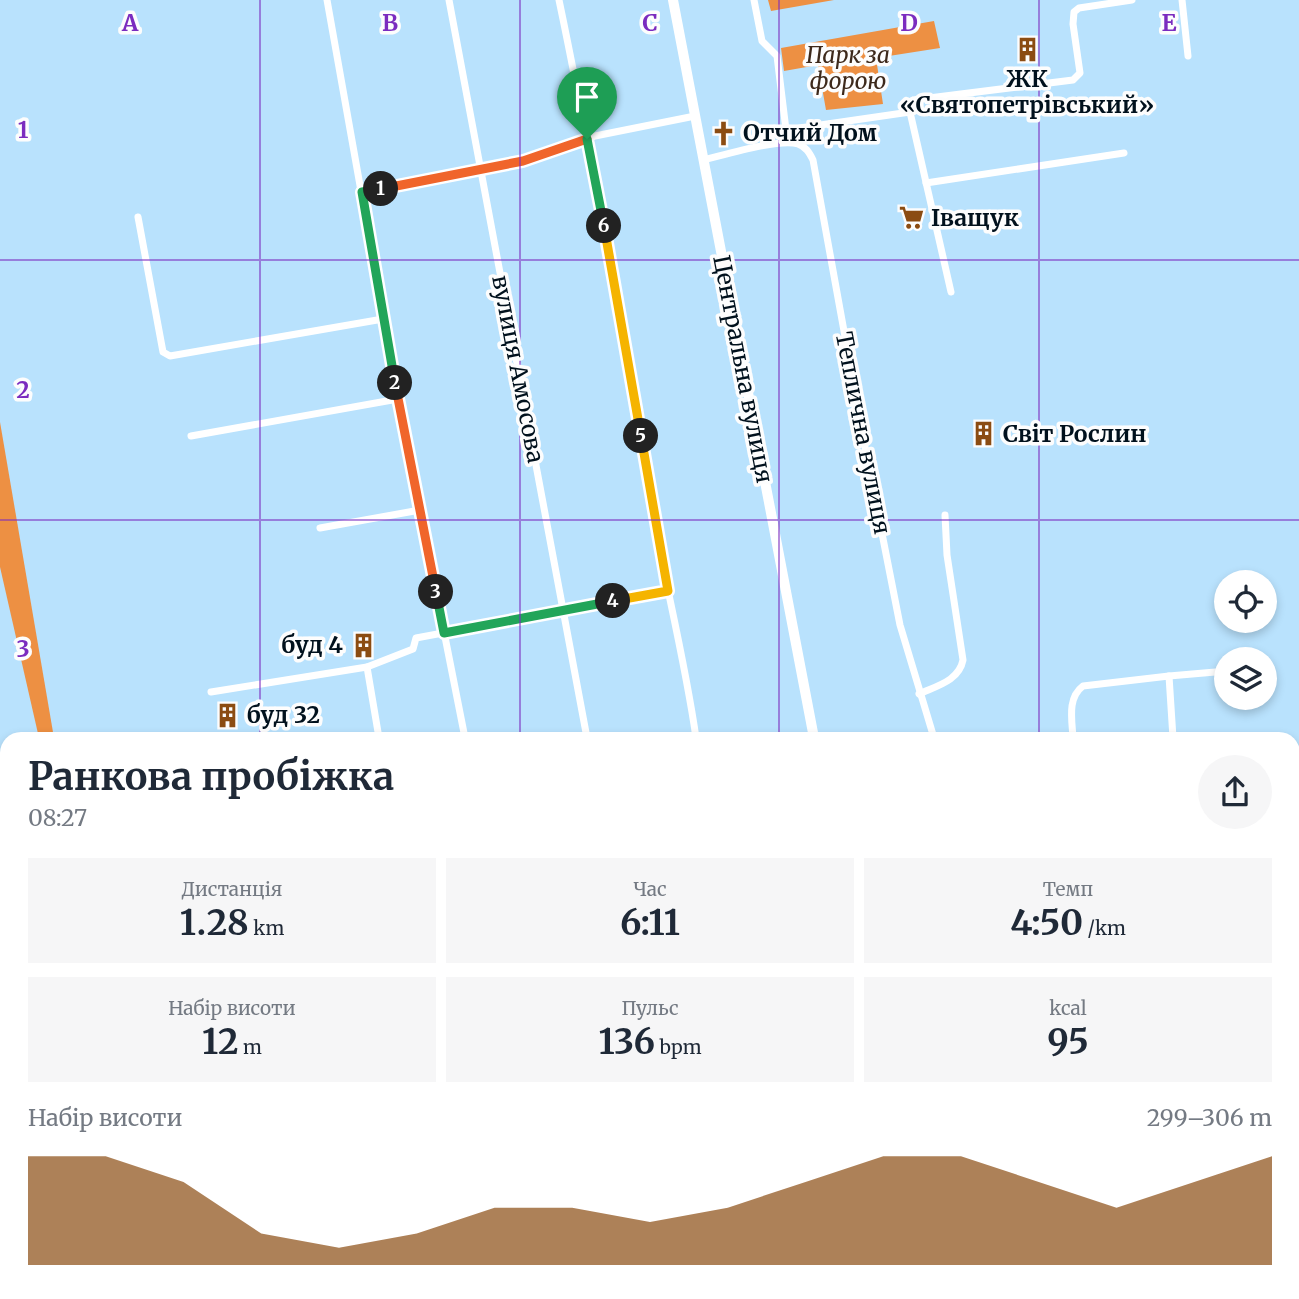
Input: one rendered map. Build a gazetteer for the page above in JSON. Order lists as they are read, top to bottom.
{
  "streets": {
    "main road": ["Центральна вулиця"],
    "street": ["вулиця Амосова", "Теплична вулиця"]
  },
  "parks": ["Парк за форою"],
  "places": {
    "building": [
      "ЖК «Святопетрівський»",
      "Світ Рослин",
      "буд 4",
      "буд 32"
    ],
    "church": ["Отчий Дом"],
    "supermarket": ["Іващук"]
  },
  "page": {
    "pins": [
      "1",
      "6",
      "2",
      "5",
      "3",
      "4"
    ],
    "heading": ["Ранкова пробіжка", "08:27"],
    "stats": [
      ["Дистанція", "1.28 km"],
      ["Час", "6:11"],
      ["Темп", "4:50 /km"],
      ["Набір висоти", "12 m"],
      ["Пульс", "136 bpm"],
      ["kcal", "95"]
    ],
    "chart": ["Набір висоти", "299–306 m"]
  },
  "grid": {
    "columns": [
      "A",
      "B",
      "C",
      "D",
      "E"
    ],
    "rows": ["1", "2", "3"]
  }
}
